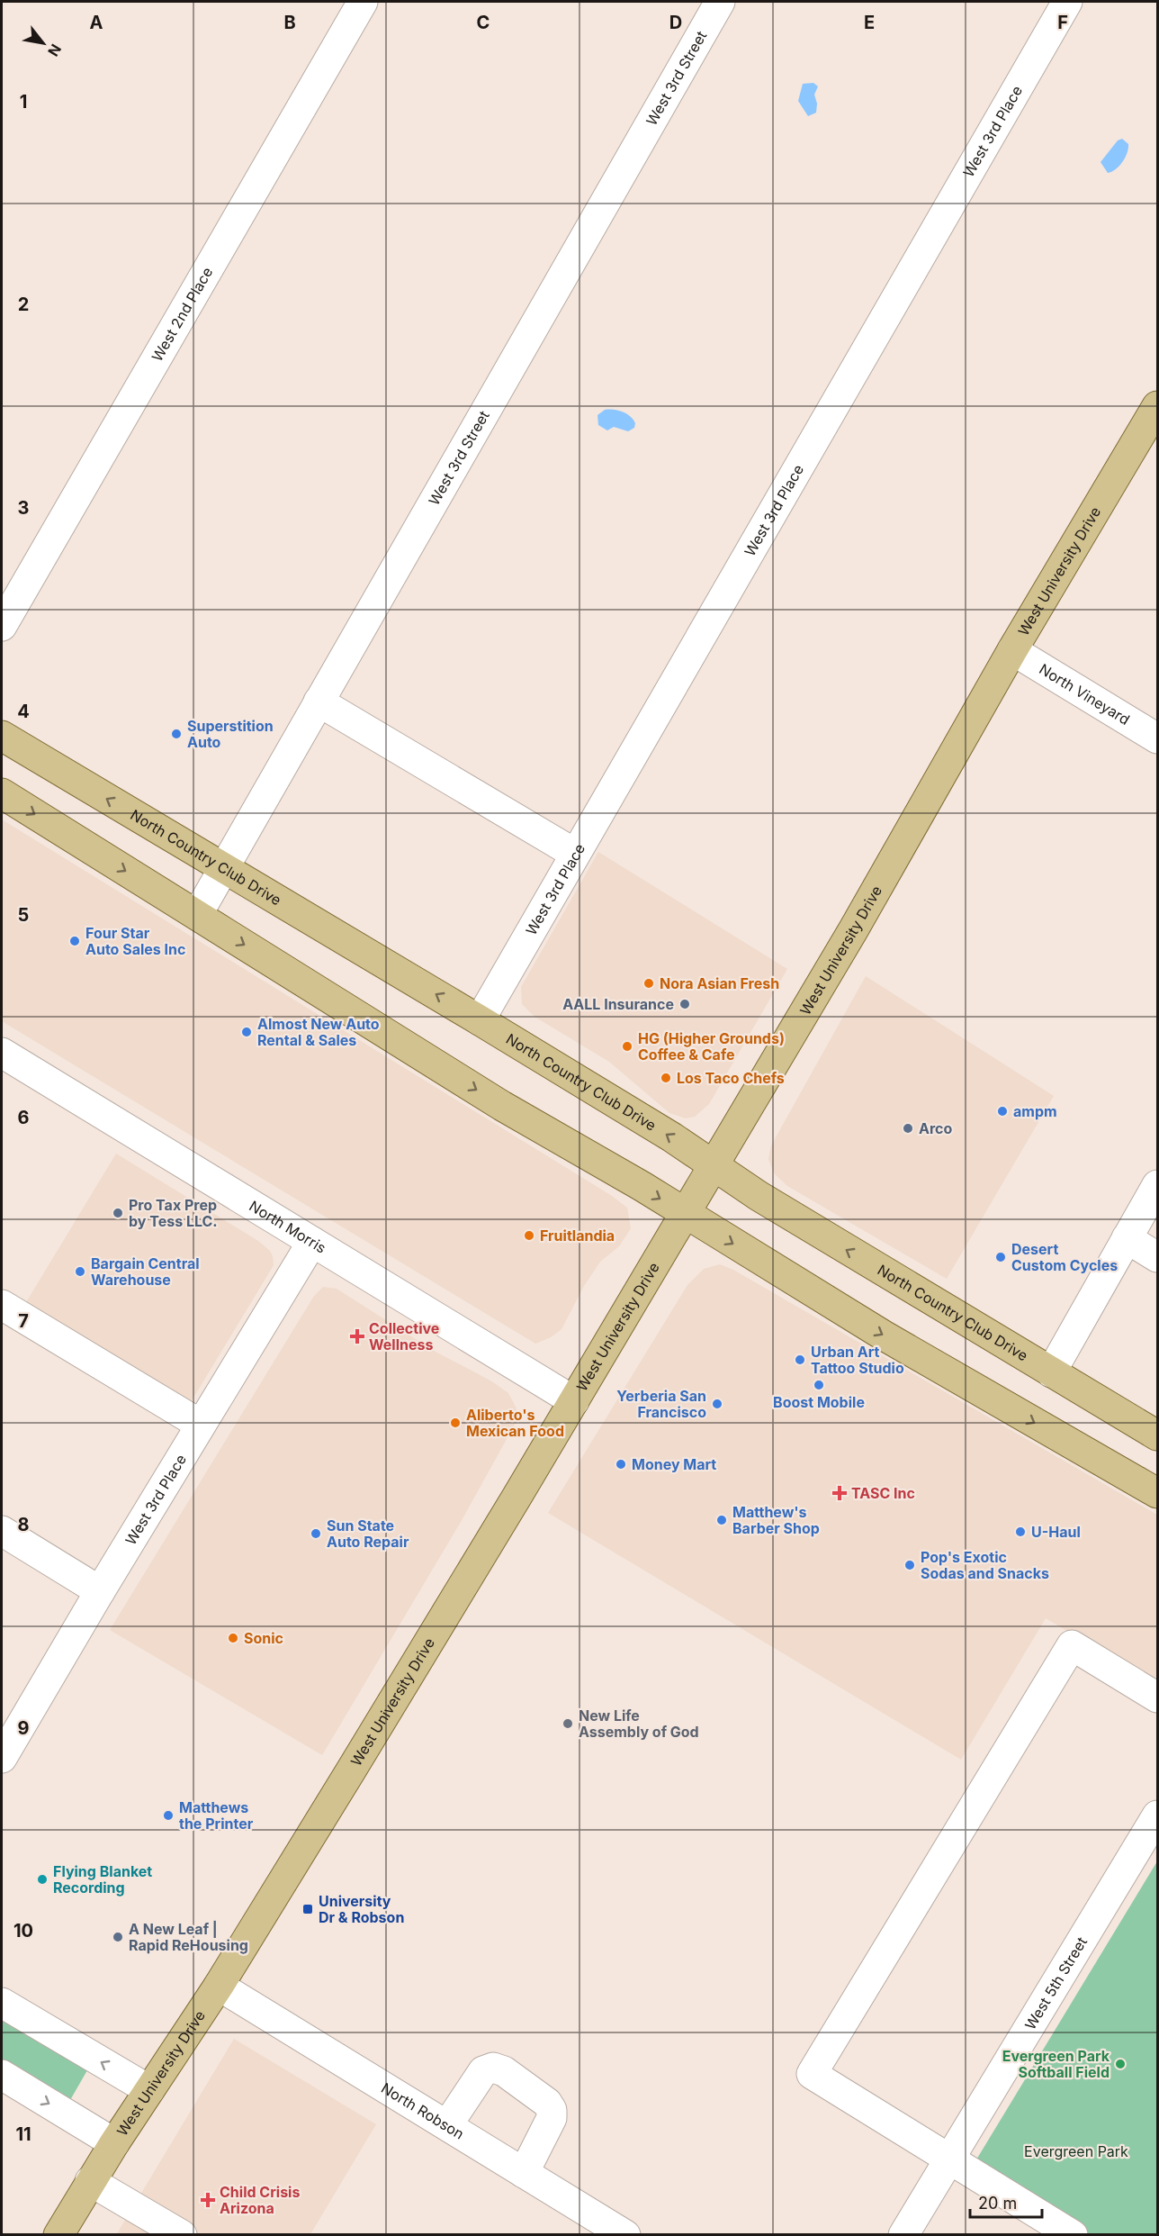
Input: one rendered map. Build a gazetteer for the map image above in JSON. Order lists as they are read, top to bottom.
{
  "streets": {
    "main road": ["West University Drive", "North Country Club Drive"],
    "street": [
      "West 3rd Street",
      "West 3rd Place",
      "West 2nd Place",
      "North Vineyard",
      "North Morris",
      "West 5th Street",
      "North Robson"
    ]
  },
  "crossings": [
    ["West 3rd Street", "North Country Club Drive"],
    ["West 3rd Place", "North Country Club Drive"],
    ["West 3rd Place", "North Morris"],
    ["West University Drive", "North Vineyard"],
    ["West University Drive", "North Country Club Drive"],
    ["West University Drive", "North Morris"],
    ["West University Drive", "North Robson"]
  ],
  "parks": ["Evergreen Park"],
  "places": {
    "other": [
      "Superstition Auto",
      "Four Star Auto Sales Inc",
      "Nora Asian Fresh",
      "AALL Insurance",
      "Almost New Auto Rental & Sales",
      "HG (Higher Grounds) Coffee & Cafe",
      "Los Taco Chefs",
      "ampm",
      "Arco",
      "Pro Tax Prep by Tess LLC.",
      "Fruitlandia",
      "Desert Custom Cycles",
      "Bargain Central Warehouse",
      "Urban Art Tattoo Studio",
      "Boost Mobile",
      "Yerberia San Francisco",
      "Aliberto's Mexican Food",
      "Money Mart",
      "Matthew's Barber Shop",
      "U-Haul",
      "Sun State Auto Repair",
      "Pop's Exotic Sodas and Snacks",
      "Sonic",
      "New Life Assembly of God",
      "Matthews the Printer",
      "Flying Blanket Recording",
      "A New Leaf | Rapid ReHousing",
      "Evergreen Park Softball Field"
    ],
    "health": ["Collective Wellness", "TASC Inc", "Child Crisis Arizona"],
    "transit": ["University Dr & Robson"]
  },
  "scale_bar": "20 m",
  "north": "bottom right",
  "grid": {
    "columns": [
      "A",
      "B",
      "C",
      "D",
      "E",
      "F"
    ],
    "rows": [
      "1",
      "2",
      "3",
      "4",
      "5",
      "6",
      "7",
      "8",
      "9",
      "10",
      "11"
    ]
  }
}
